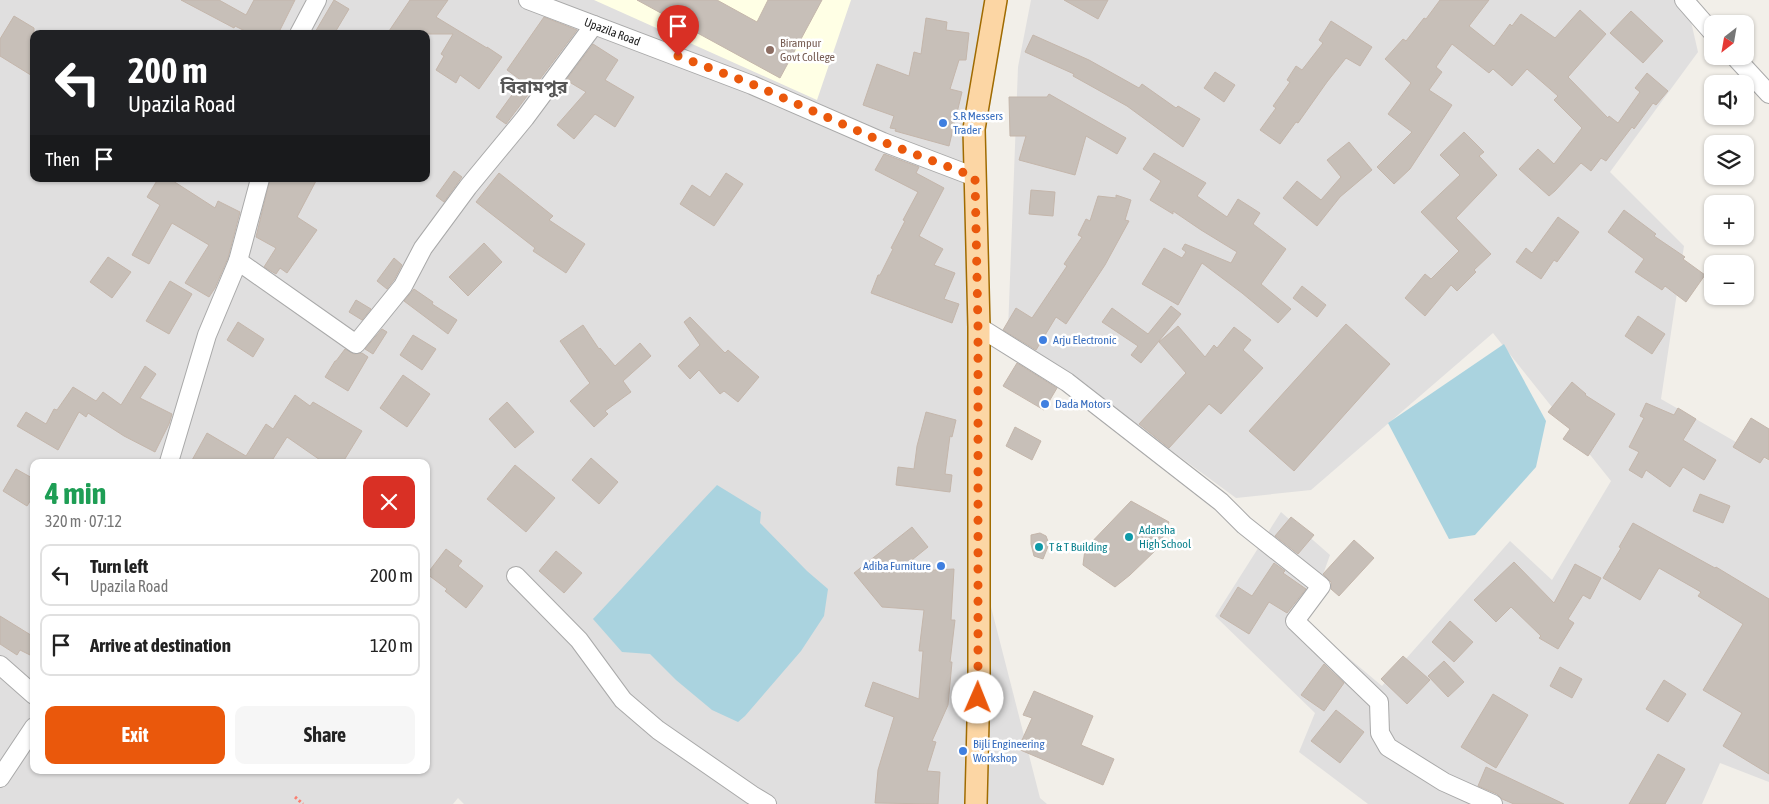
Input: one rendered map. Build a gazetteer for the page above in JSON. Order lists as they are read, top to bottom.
{
  "streets": {
    "street": ["Upazila Road"]
  },
  "districts": ["বিরামপুর"],
  "places": [
    "Birampur Govt College",
    "S.R Messers Trader",
    "Arju Electronic",
    "Dada Motors",
    "Adarsha High School",
    "T & T Building",
    "Adiba Furniture",
    "Bijli Engineering Workshop"
  ],
  "north": "bottom left",
  "page": {
    "map_buttons": ["+", "−"],
    "turn": ["200 m", "Upazila Road"],
    "then": "Then",
    "heading": ["4 min", "320 m · 07:12"],
    "list": [
      {
        "name": "Turn left",
        "note": "Upazila Road",
        "value": "200 m"
      },
      {
        "name": "Arrive at destination",
        "value": "120 m"
      }
    ],
    "buttons": ["Exit", "Share"]
  }
}
